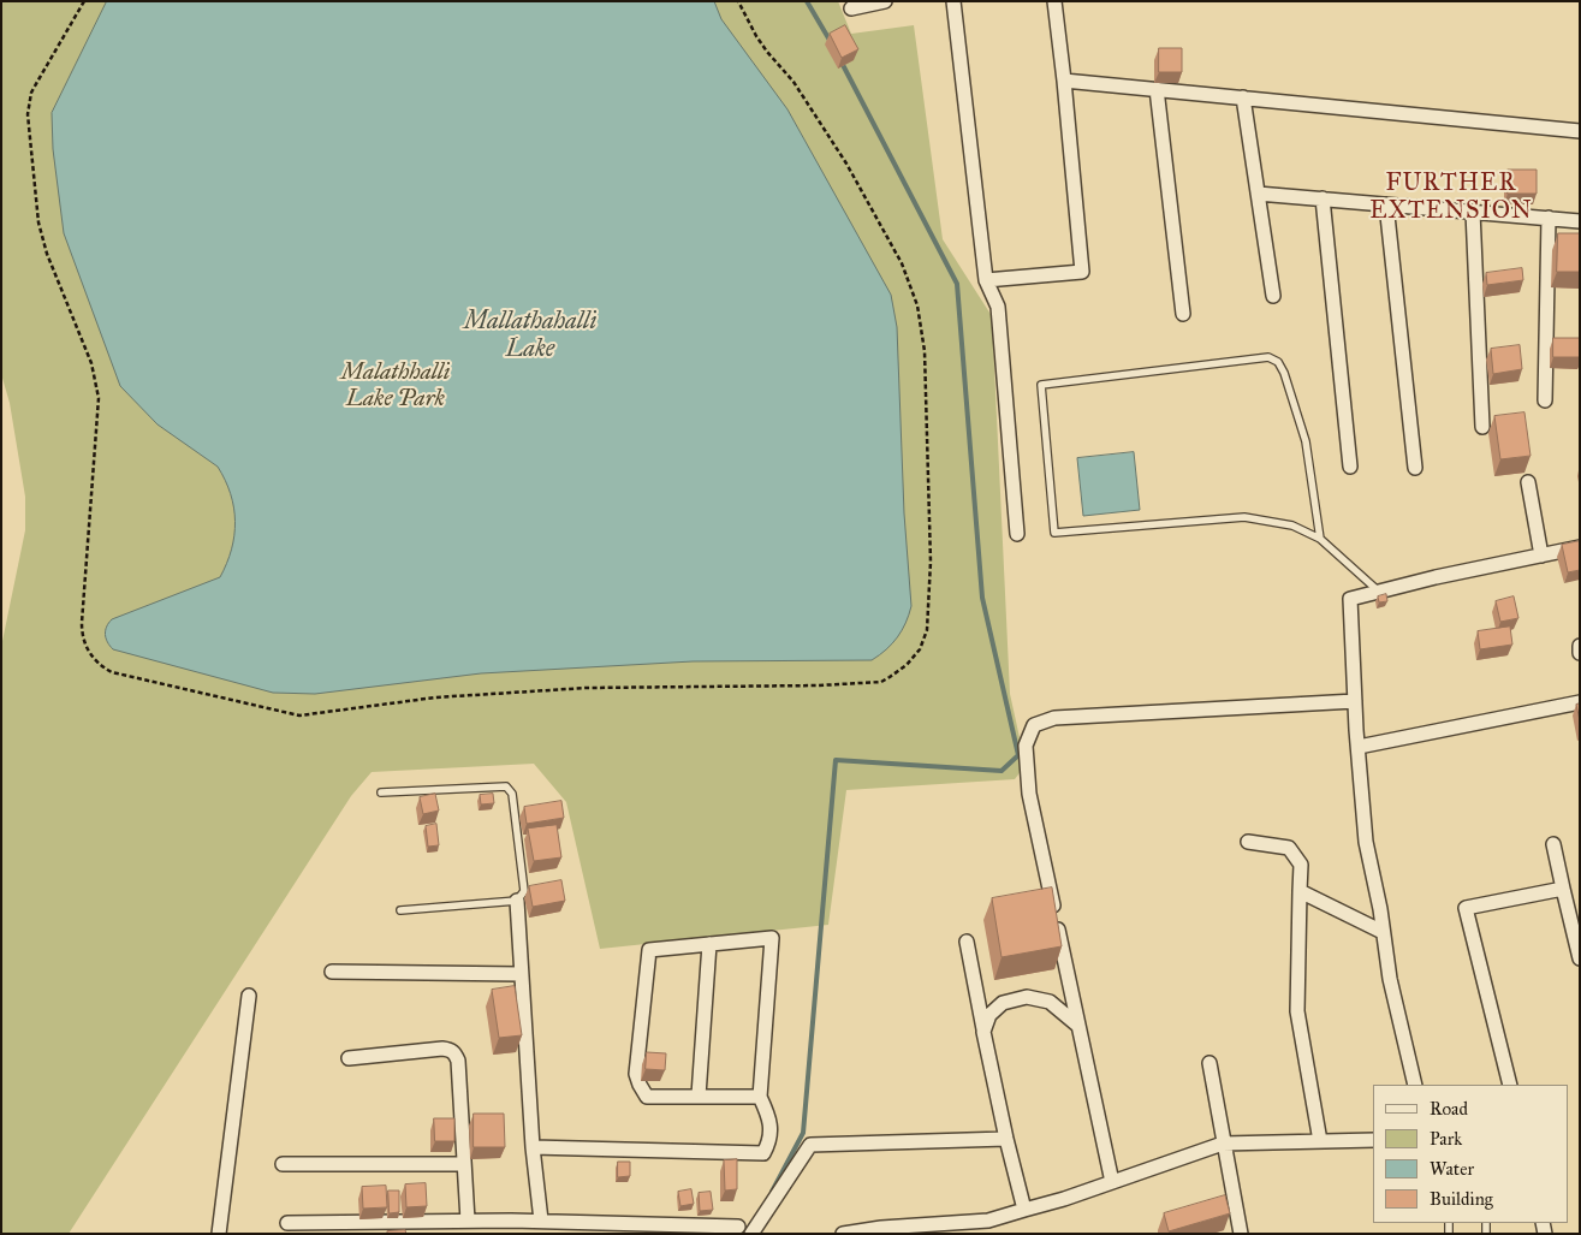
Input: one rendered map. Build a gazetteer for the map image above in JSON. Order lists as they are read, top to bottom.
{
  "districts": ["FURTHER EXTENSION"],
  "water": ["Mallathahalli Lake"],
  "parks": ["Malathhalli Lake Park"],
  "legend": [
    "Road",
    "Park",
    "Water",
    "Building"
  ]
}
